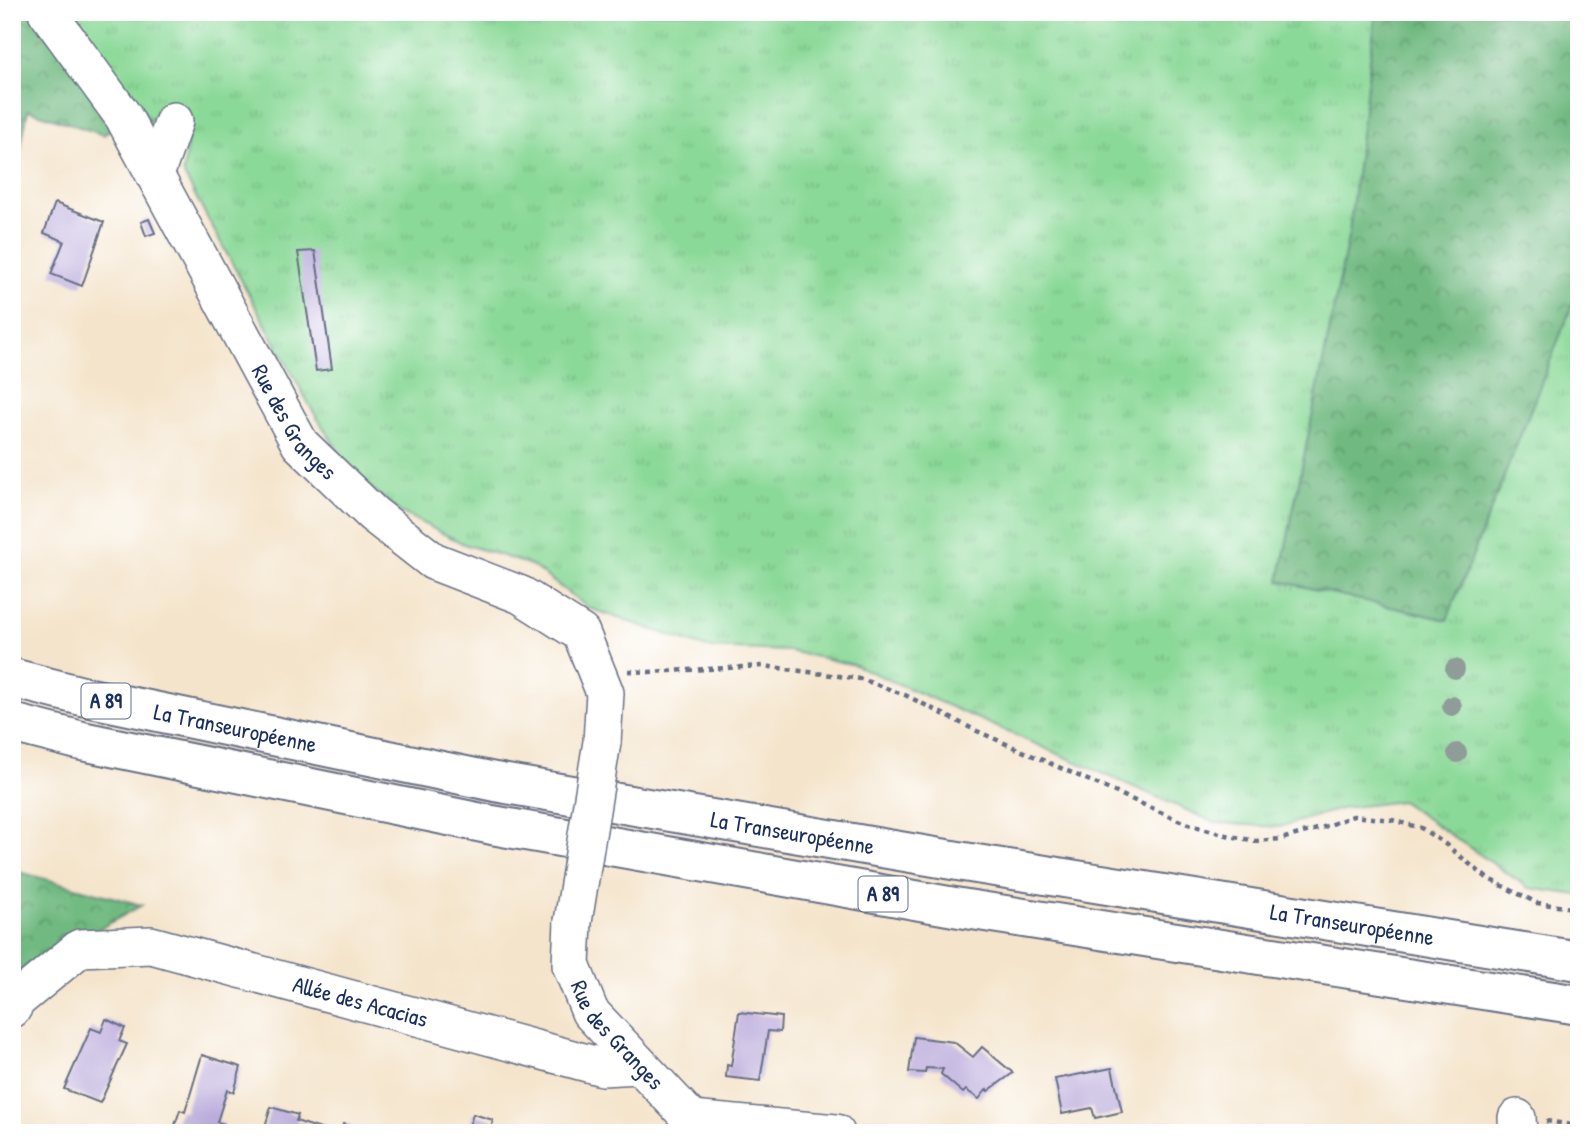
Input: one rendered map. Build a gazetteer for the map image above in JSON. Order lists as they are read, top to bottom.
{
  "streets": {
    "highway": ["A 89", "La Transeuropéenne"],
    "street": ["Rue des Granges", "Allée des Acacias"]
  },
  "crossings": [
    ["Rue des Granges", "Allée des Acacias"]
  ]
}
